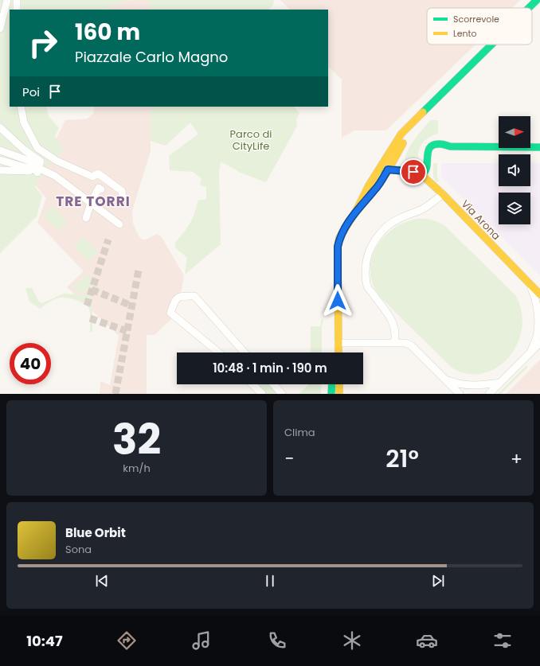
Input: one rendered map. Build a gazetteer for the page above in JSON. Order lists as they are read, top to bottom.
{
  "streets": {
    "street": ["Via Arona"]
  },
  "districts": ["TRE TORRI"],
  "parks": ["Parco di CityLife"],
  "legend": ["Scorrevole", "Lento"],
  "north": "right",
  "page": {
    "turn": ["160 m", "Piazzale Carlo Magno"],
    "then": "Poi",
    "limit": "40",
    "trip": "10:48 · 1 min · 190 m",
    "tile": [
      ["32", "km/h"],
      "Clima"
    ],
    "heat": ["−", "21°", "+"],
    "song": ["Blue Orbit", "Sona"],
    "tabs": "10:47"
  }
}
